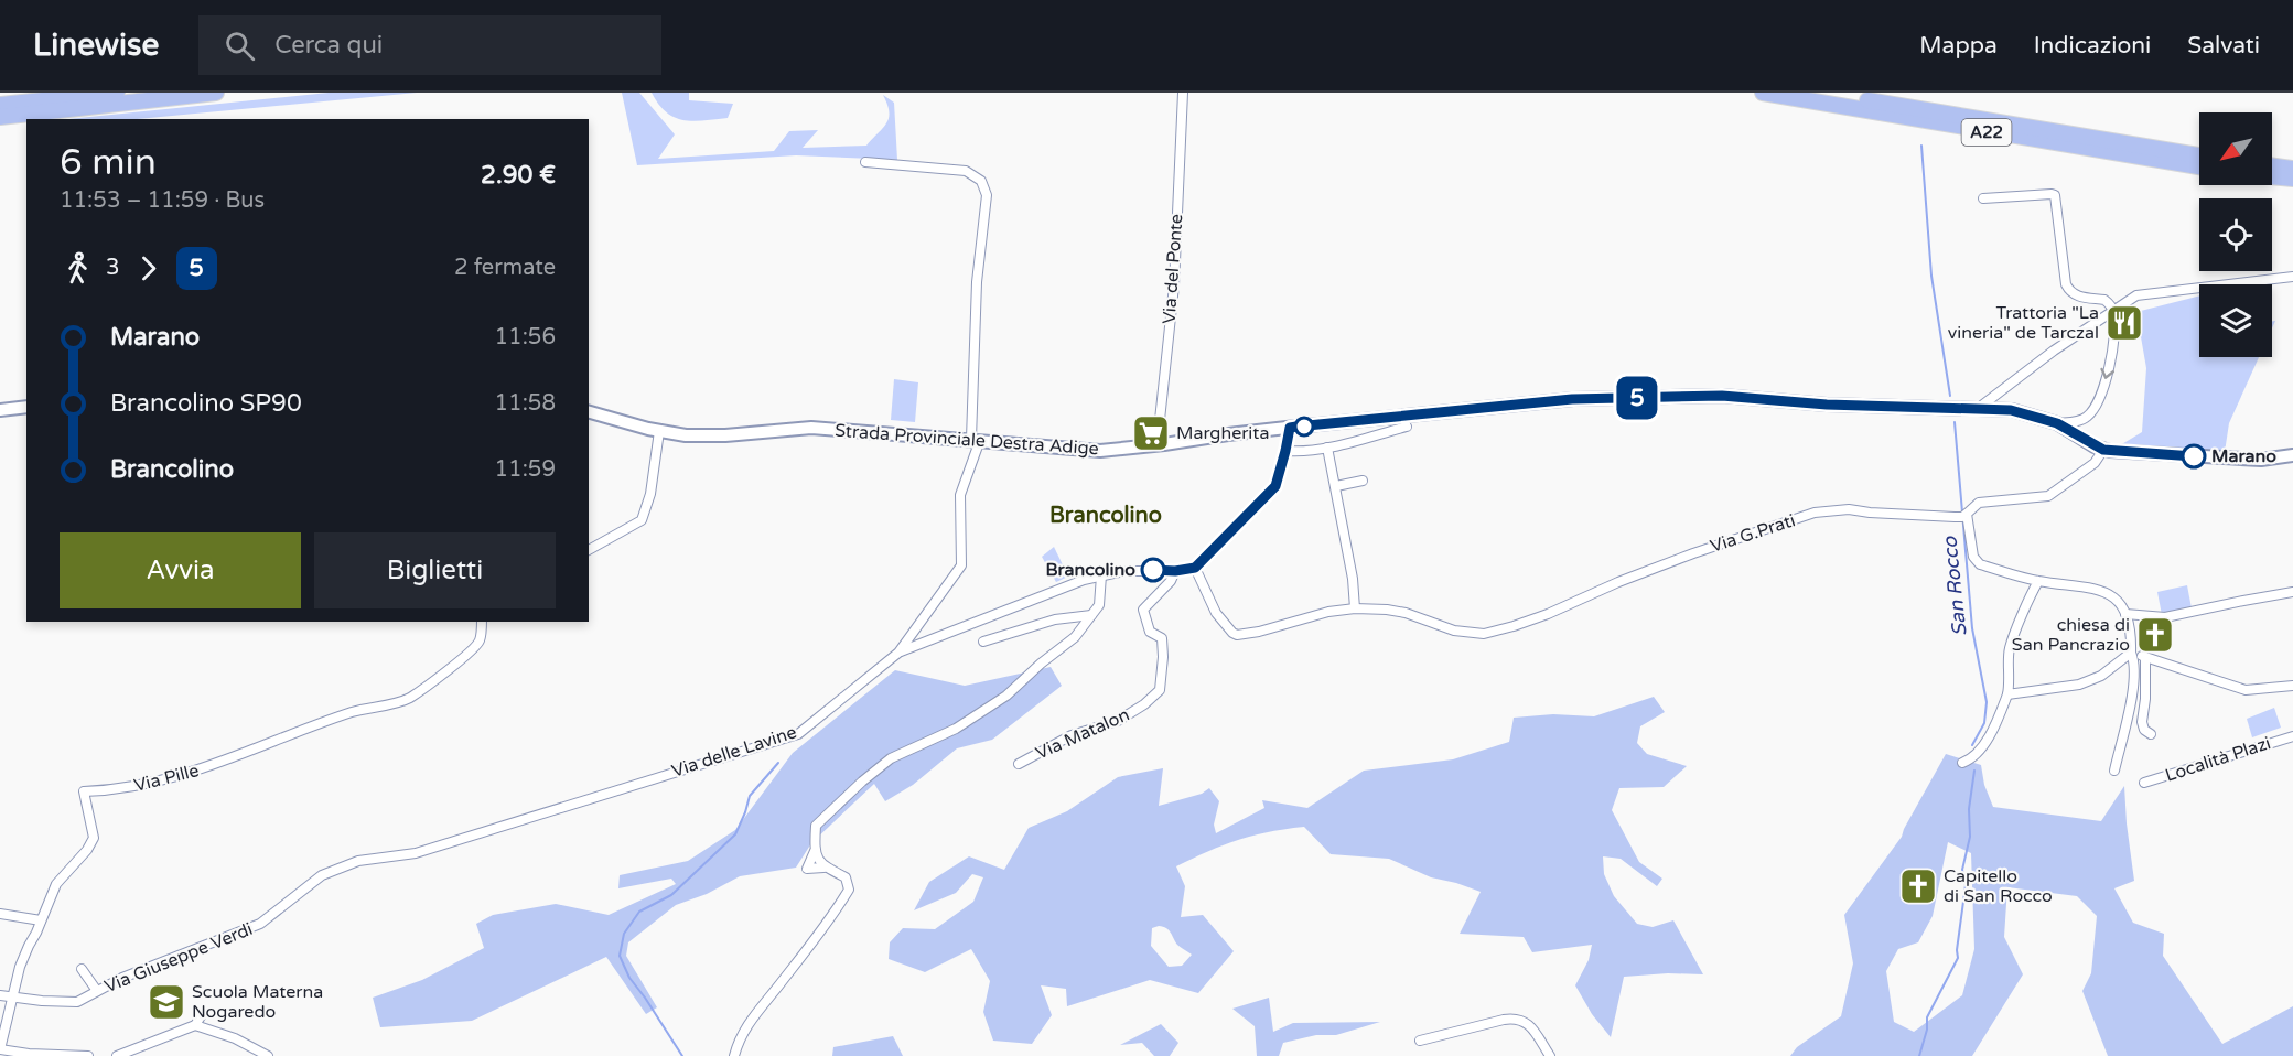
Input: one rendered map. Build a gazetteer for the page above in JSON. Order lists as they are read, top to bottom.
{
  "streets": {
    "highway": ["A22"],
    "main road": ["Strada Provinciale Destra Adige"],
    "street": [
      "Via del Ponte",
      "Via G.Prati",
      "Via Matalon",
      "Via delle Lavine",
      "Località Plazi",
      "Via Pille",
      "Via Giuseppe Verdi"
    ]
  },
  "crossings": [
    ["Via del Ponte", "Strada Provinciale Destra Adige"],
    ["Strada Provinciale Destra Adige", "Via delle Lavine"],
    ["Via delle Lavine", "Via Giuseppe Verdi"],
    ["Via Pille", "Via Giuseppe Verdi"]
  ],
  "districts": ["Brancolino"],
  "water": ["San Rocco"],
  "places": {
    "restaurant": ["Trattoria \"La vineria\" de Tarczal"],
    "supermarket": ["Margherita"],
    "other": ["Marano", "Brancolino"],
    "church": ["chiesa di San Pancrazio", "Capitello di San Rocco"],
    "school or university": ["Scuola Materna Nogaredo"]
  },
  "lines": ["bus line 5"],
  "north": "bottom left",
  "page": {
    "header": "Linewise",
    "search": "Cerca qui",
    "nav": ["Mappa", "Indicazioni", "Salvati"],
    "on_map": "5",
    "heading": ["6 min", "11:53 – 11:59 · Bus", "2.90 €"],
    "legs": ["3", "5", "2 fermate"],
    "list": [
      {
        "name": "Marano",
        "value": "11:56"
      },
      {
        "name": "Brancolino SP90",
        "value": "11:58"
      },
      {
        "name": "Brancolino",
        "value": "11:59"
      }
    ],
    "buttons": ["Avvia", "Biglietti"]
  }
}
